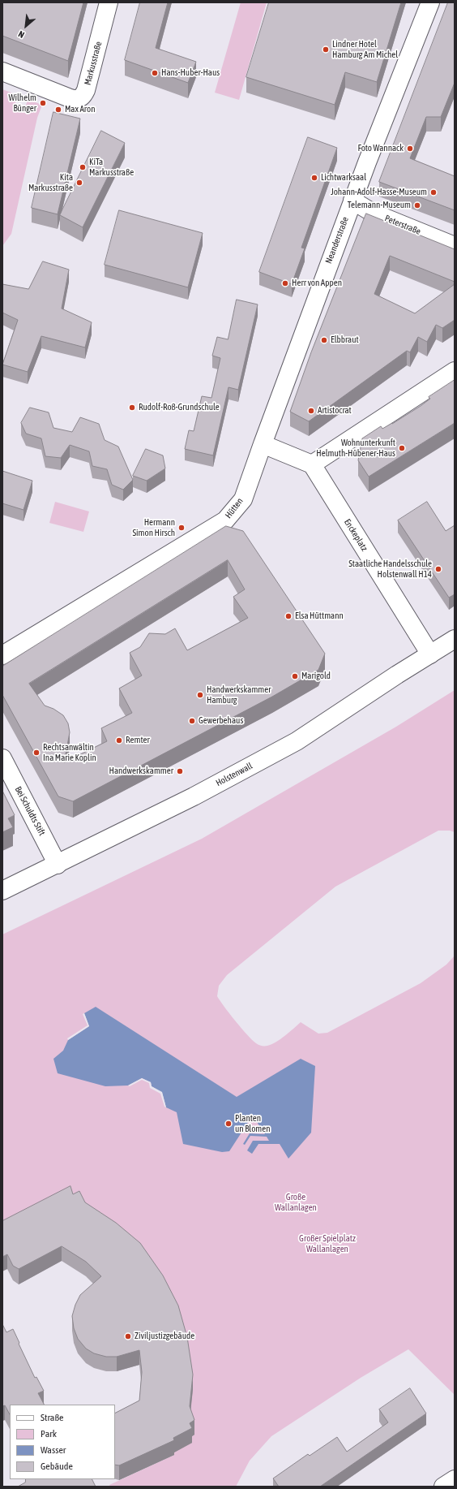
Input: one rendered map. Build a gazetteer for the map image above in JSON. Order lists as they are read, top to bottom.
{
  "streets": {
    "street": [
      "Markusstraße",
      "Peterstraße",
      "Neanderstraße",
      "Hütten",
      "Enckeplatz",
      "Holstenwall",
      "Bei Schuldts Stift"
    ]
  },
  "crossings": [
    ["Peterstraße", "Neanderstraße"],
    ["Neanderstraße", "Hütten"],
    ["Enckeplatz", "Holstenwall"],
    ["Holstenwall", "Bei Schuldts Stift"]
  ],
  "parks": ["Große Wallanlagen", "Großer Spielplatz Wallanlagen"],
  "places": [
    "Lindner Hotel Hamburg Am Michel",
    "Hans-Huber-Haus",
    "Wilhelm Bünger",
    "Max Aron",
    "Foto Wannack",
    "KiTa Markusstraße",
    "Lichtwarksaal",
    "Kita Markusstraße",
    "Johann-Adolf-Hasse-Museum",
    "Telemann-Museum",
    "Herr von Appen",
    "Elbbraut",
    "Rudolf-Roß-Grundschule",
    "Artistocrat",
    "Wohnunterkunft Helmuth-Hübener-Haus",
    "Hermann Simon Hirsch",
    "Staatliche Handelsschule Holstenwall H14",
    "Elsa Hüttmann",
    "Marigold",
    "Handwerkskammer Hamburg",
    "Gewerbehaus",
    "Remter",
    "Rechtsanwältin Ina Marie Koplin",
    "Handwerkskammer",
    "Planten un Blomen",
    "Ziviljustizgebäude"
  ],
  "legend": [
    "Straße",
    "Park",
    "Wasser",
    "Gebäude"
  ],
  "north": "bottom left"
}
